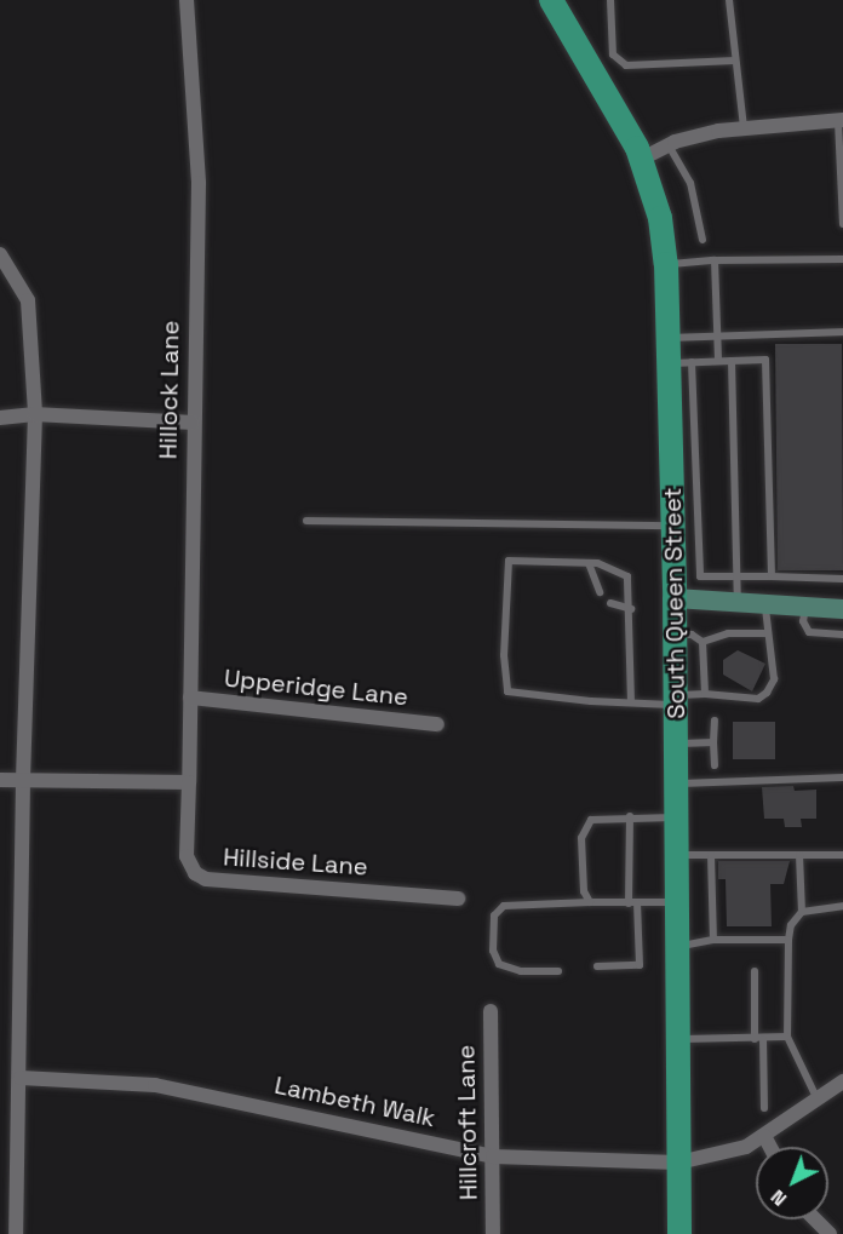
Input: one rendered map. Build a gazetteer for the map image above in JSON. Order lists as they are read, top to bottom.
{
  "streets": {
    "main road": ["South Queen Street"],
    "street": [
      "Hillock Lane",
      "Upperidge Lane",
      "Hillside Lane",
      "Lambeth Walk",
      "Hillcroft Lane"
    ]
  },
  "crossings": [
    ["Hillock Lane", "Upperidge Lane"],
    ["Hillock Lane", "Hillside Lane"],
    ["South Queen Street", "Lambeth Walk"],
    ["Lambeth Walk", "Hillcroft Lane"]
  ],
  "north": "bottom left"
}
